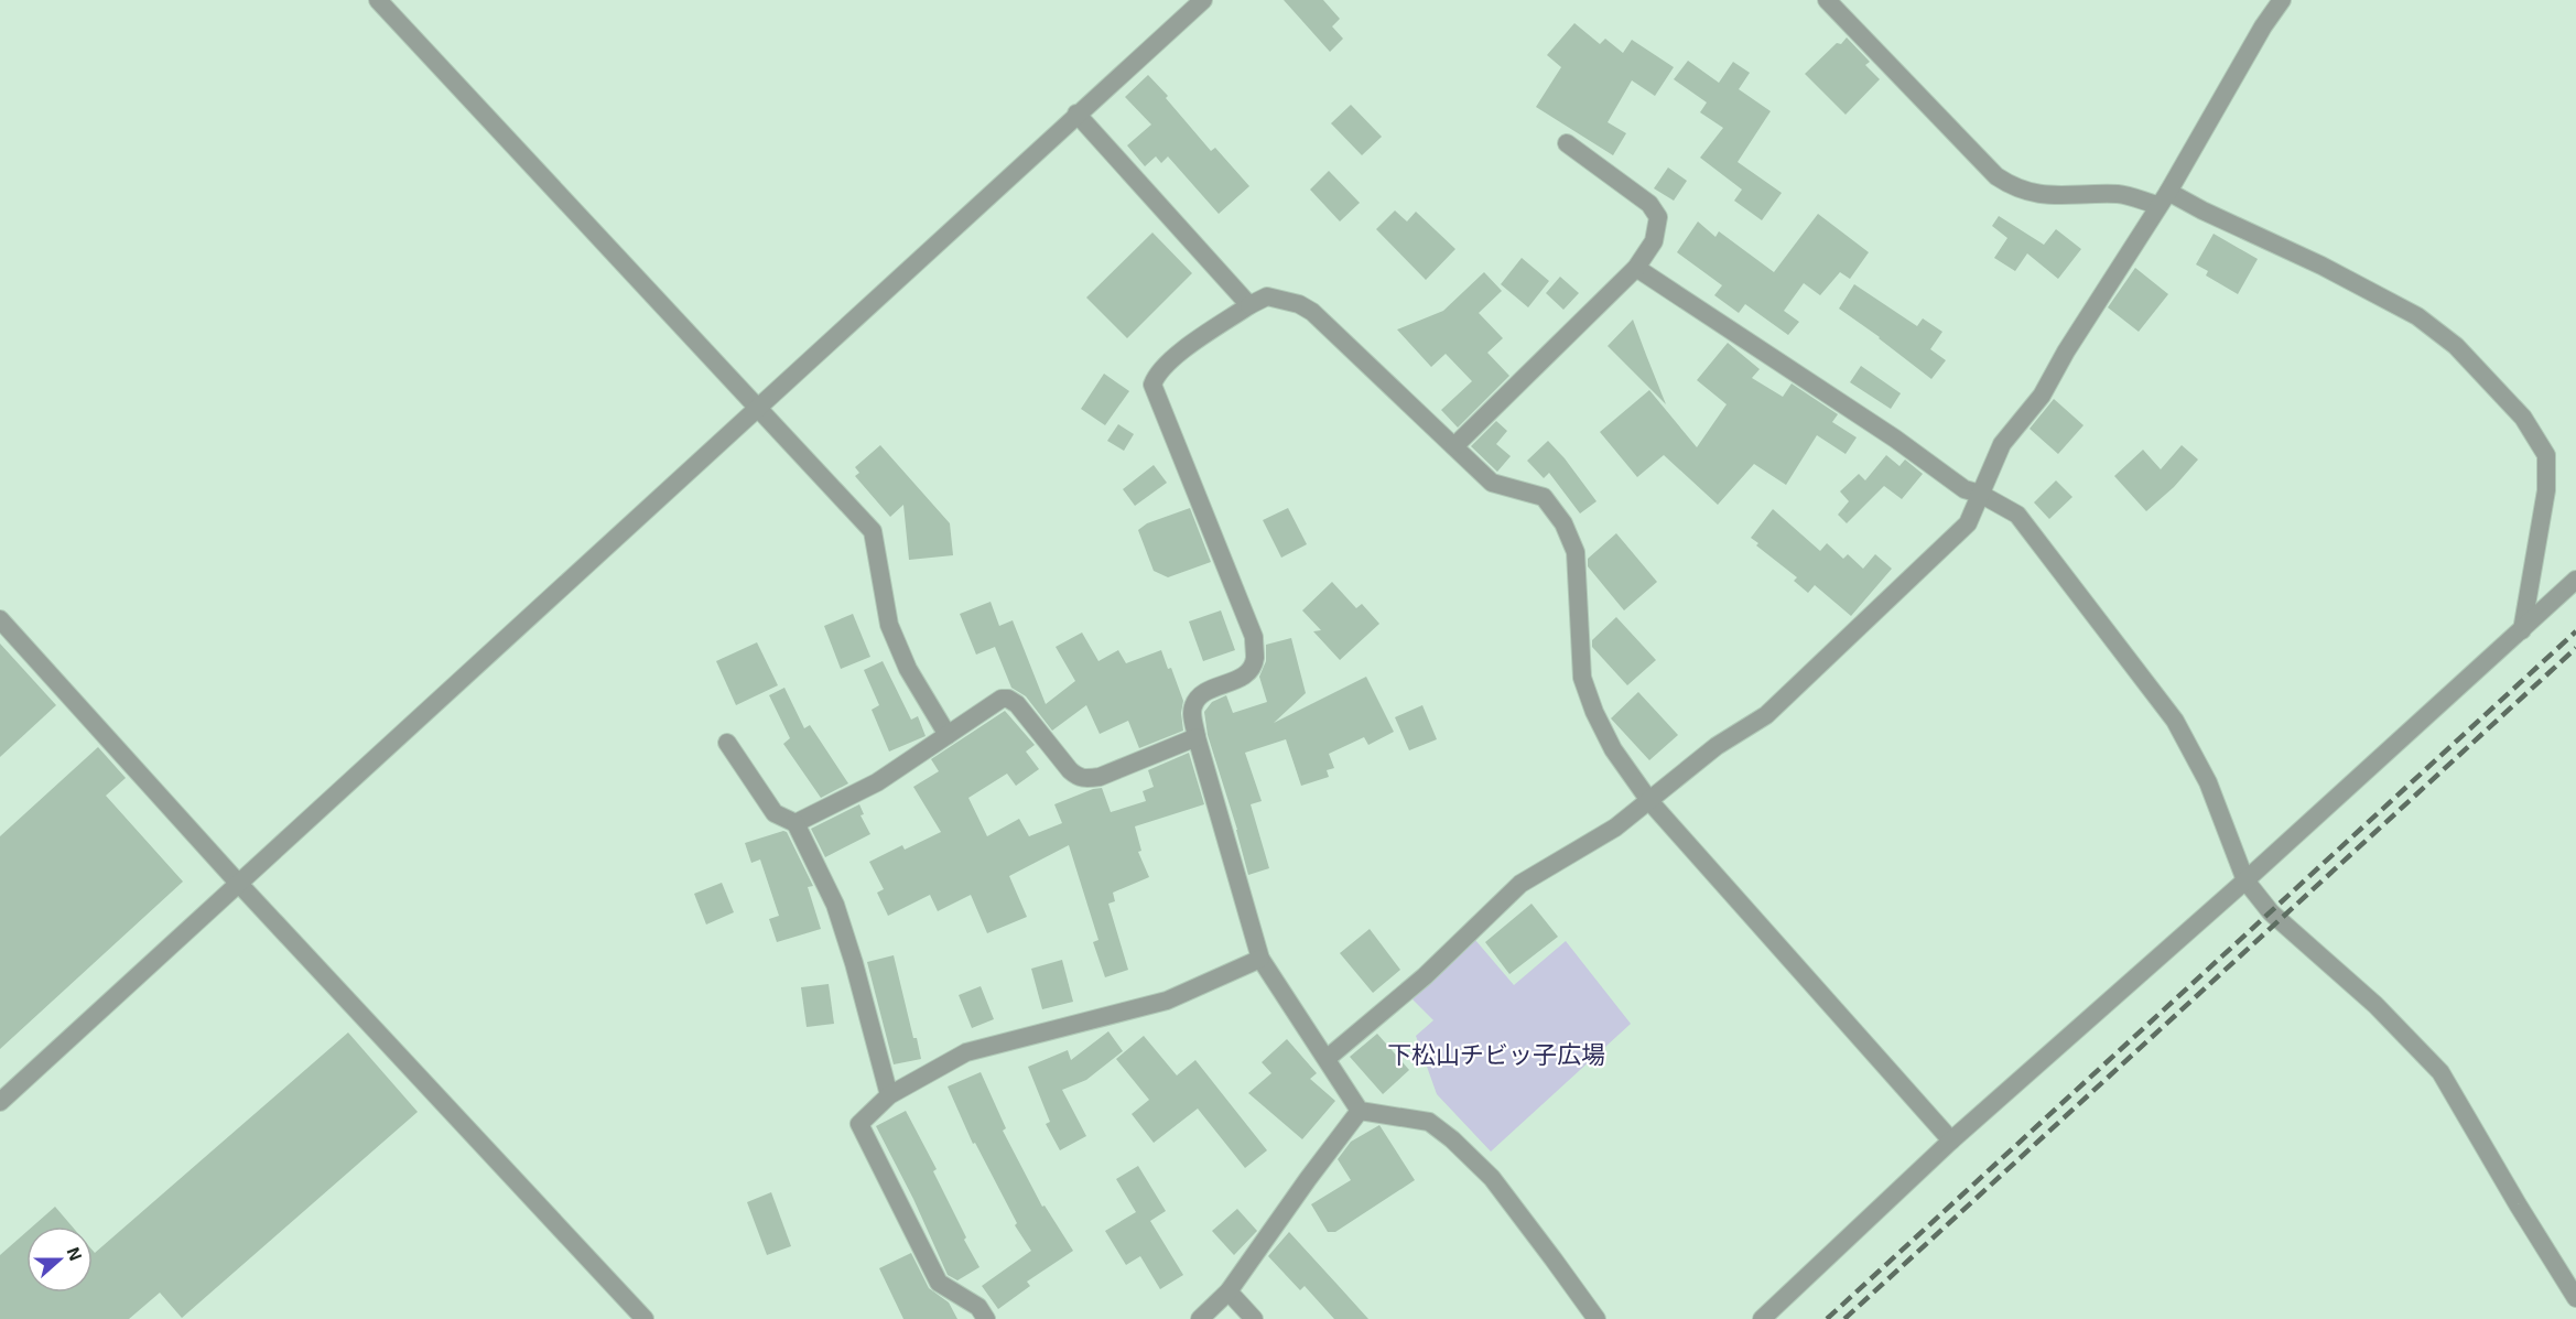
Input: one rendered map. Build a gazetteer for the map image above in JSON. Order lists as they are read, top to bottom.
{
  "parks": ["下松山チビッ子広場"],
  "north": "right"
}
